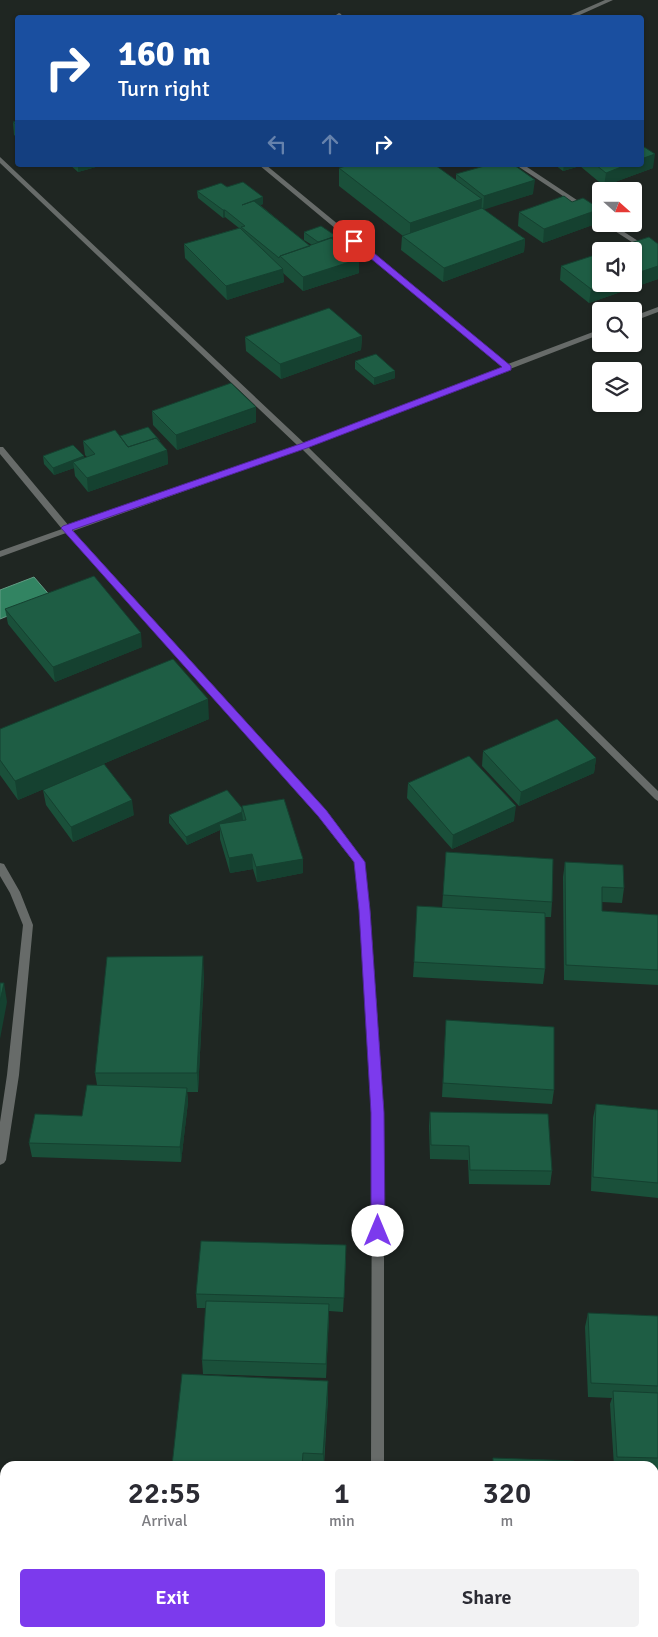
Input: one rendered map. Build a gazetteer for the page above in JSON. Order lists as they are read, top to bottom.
{
  "north": "right",
  "page": {
    "turn": ["160 m", "Turn right"],
    "eta": [
      "22:55",
      "Arrival",
      "1",
      "min",
      "320",
      "m"
    ],
    "buttons": ["Exit", "Share"]
  }
}
